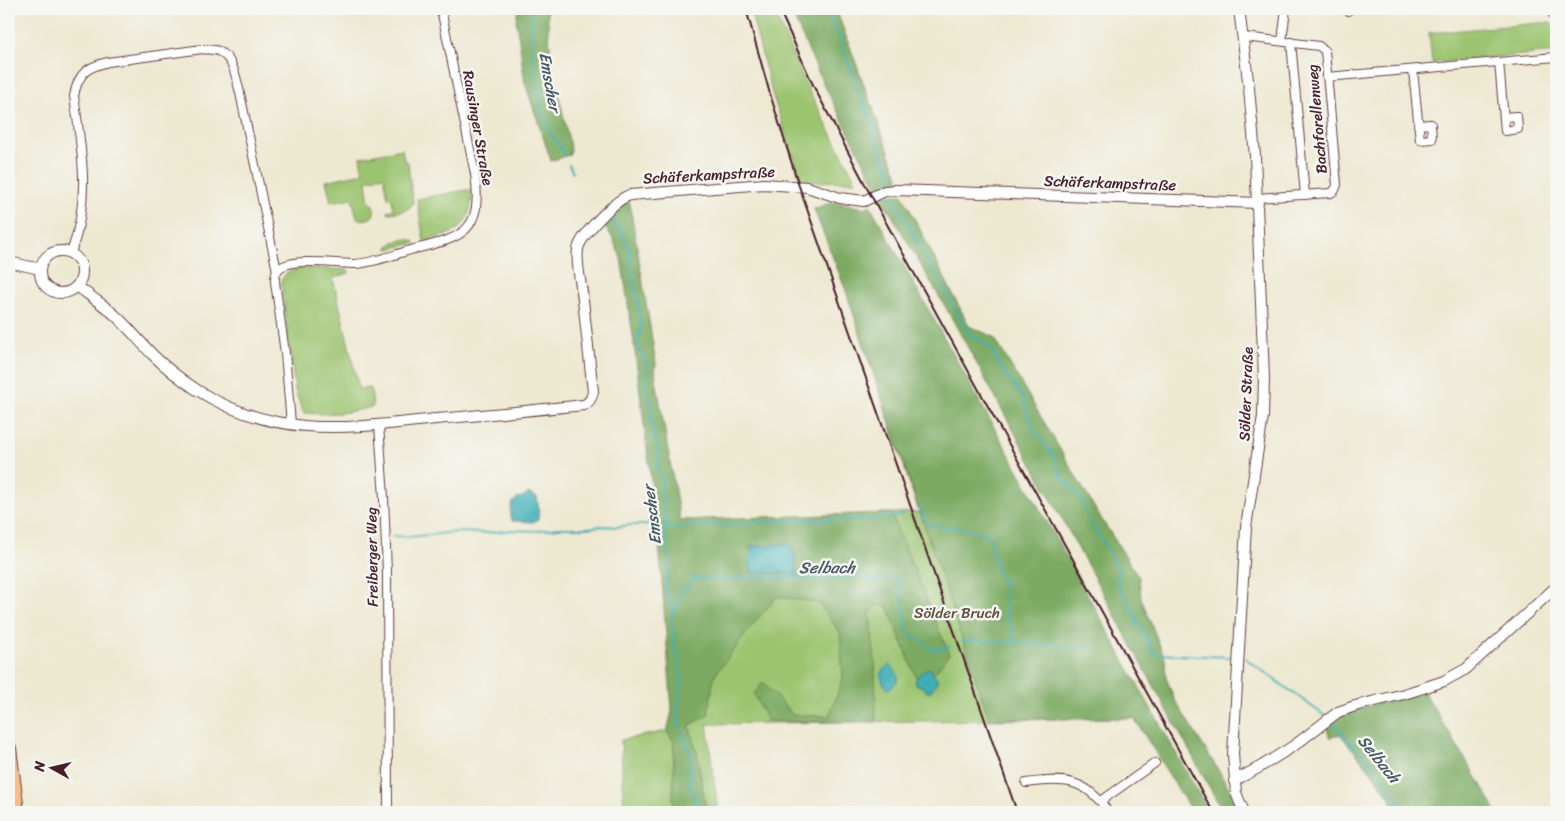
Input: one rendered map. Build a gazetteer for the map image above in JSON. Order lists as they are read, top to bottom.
{
  "streets": {
    "street": [
      "Bachforellenweg",
      "Rausinger Straße",
      "Schäferkampstraße",
      "Sölder Straße",
      "Freiberger Weg"
    ]
  },
  "crossings": [
    ["Bachforellenweg", "Schäferkampstraße"],
    ["Bachforellenweg", "Sölder Straße"],
    ["Schäferkampstraße", "Sölder Straße"],
    ["Schäferkampstraße", "Freiberger Weg"]
  ],
  "water": ["Emscher", "Selbach"],
  "parks": ["Sölder Bruch"],
  "north": "left"
}
